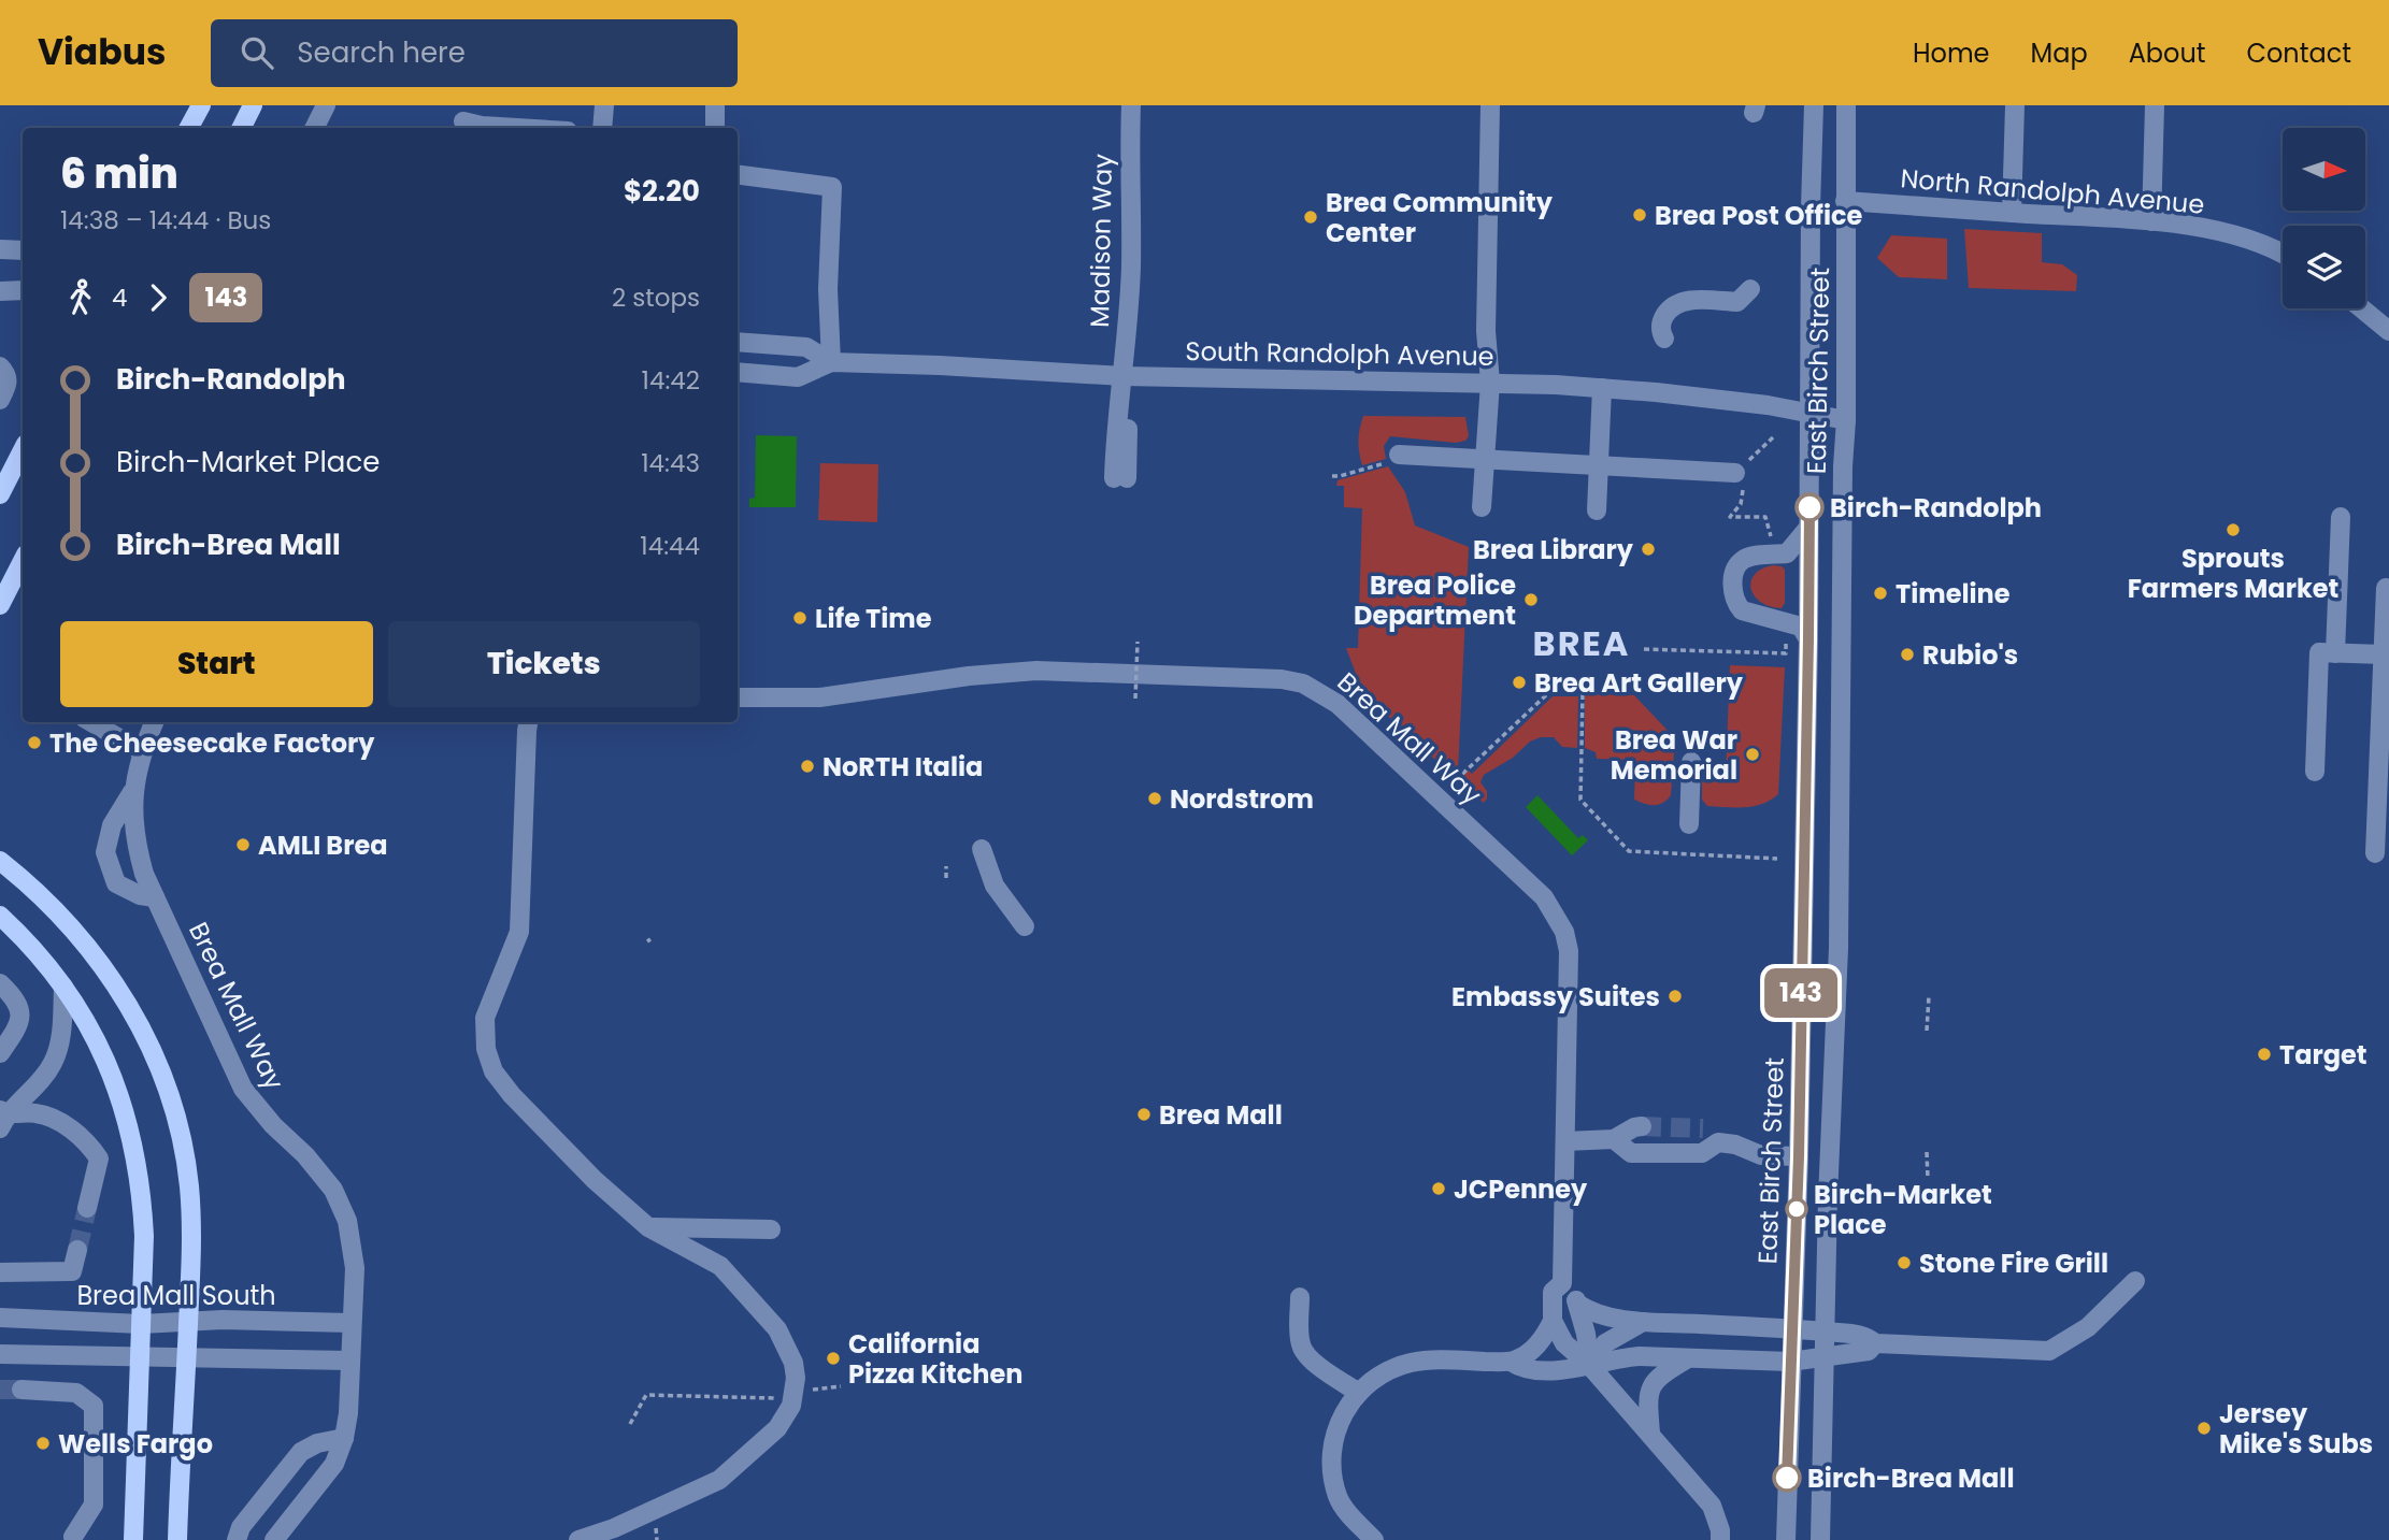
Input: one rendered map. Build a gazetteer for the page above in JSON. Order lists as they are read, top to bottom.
{
  "streets": {
    "street": [
      "North Randolph Avenue",
      "Madison Way",
      "South Randolph Avenue",
      "East Birch Street",
      "Brea Mall Way",
      "Brea Mall South"
    ]
  },
  "crossings": [
    ["North Randolph Avenue", "East Birch Street"],
    ["Madison Way", "South Randolph Avenue"],
    ["South Randolph Avenue", "East Birch Street"],
    ["Brea Mall Way", "Brea Mall South"]
  ],
  "districts": ["BREA"],
  "places": [
    "Brea Post Office",
    "Brea Community Center",
    "Birch-Randolph",
    "Sprouts Farmers Market",
    "Brea Library",
    "Timeline",
    "Brea Police Department",
    "Life Time",
    "Rubio's",
    "Brea Art Gallery",
    "The Cheesecake Factory",
    "Brea War Memorial",
    "NoRTH Italia",
    "Nordstrom",
    "AMLI Brea",
    "Embassy Suites",
    "Target",
    "Brea Mall",
    "JCPenney",
    "Birch-Market Place",
    "Stone Fire Grill",
    "California Pizza Kitchen",
    "Jersey Mike's Subs",
    "Wells Fargo",
    "Birch-Brea Mall"
  ],
  "lines": ["bus line 143"],
  "north": "right",
  "page": {
    "header": "Viabus",
    "search": "Search here",
    "nav": [
      "Home",
      "Map",
      "About",
      "Contact"
    ],
    "on_map": "143",
    "heading": ["6 min", "14:38 – 14:44 · Bus", "$2.20"],
    "legs": ["4", "143", "2 stops"],
    "list": [
      {
        "name": "Birch-Randolph",
        "value": "14:42"
      },
      {
        "name": "Birch-Market Place",
        "value": "14:43"
      },
      {
        "name": "Birch-Brea Mall",
        "value": "14:44"
      }
    ],
    "buttons": ["Start", "Tickets"]
  }
}
